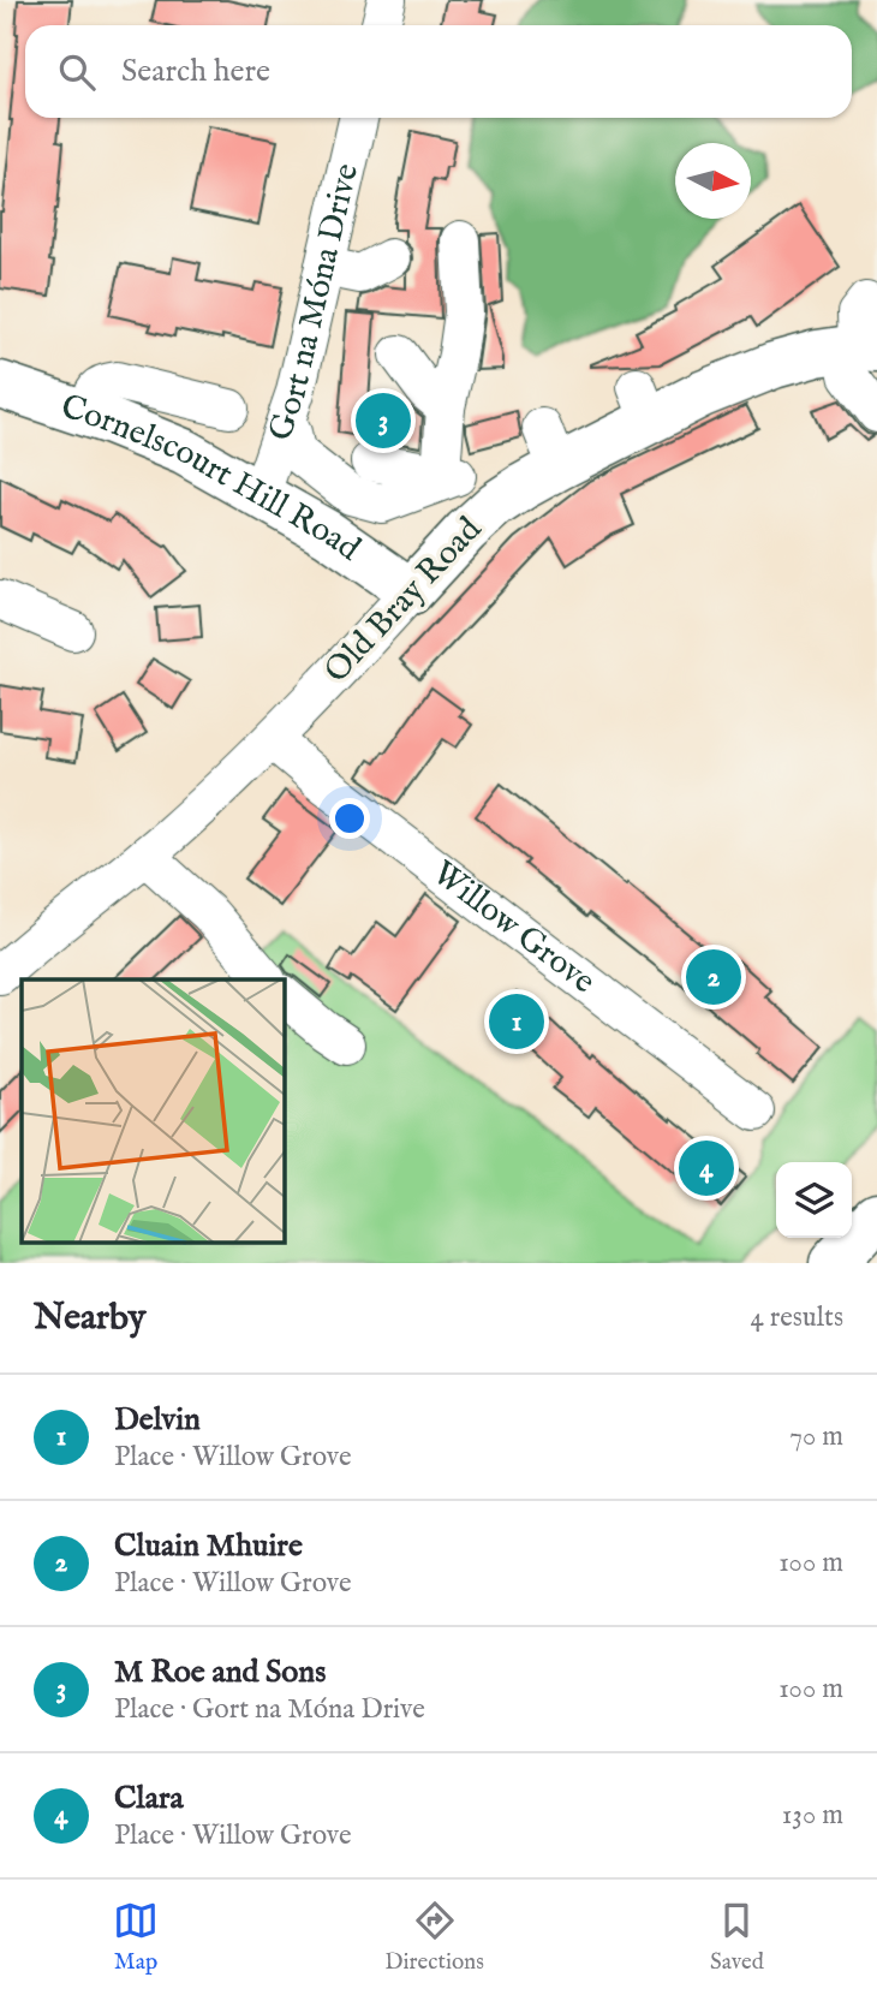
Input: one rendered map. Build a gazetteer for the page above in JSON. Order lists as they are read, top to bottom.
{
  "streets": {
    "main road": ["Cornelscourt Hill Road", "Old Bray Road"],
    "street": ["Gort na Móna Drive", "Willow Grove"]
  },
  "crossings": [
    ["Gort na Móna Drive", "Cornelscourt Hill Road"],
    ["Cornelscourt Hill Road", "Old Bray Road"],
    ["Old Bray Road", "Willow Grove"]
  ],
  "north": "right",
  "page": {
    "search": "Search here",
    "pins": [
      "3",
      "2",
      "1",
      "4"
    ],
    "heading": ["Nearby", "4 results"],
    "list": [
      {
        "mark": "1",
        "name": "Delvin",
        "note": "Place · Willow Grove",
        "value": "70 m"
      },
      {
        "mark": "2",
        "name": "Cluain Mhuire",
        "note": "Place · Willow Grove",
        "value": "100 m"
      },
      {
        "mark": "3",
        "name": "M Roe and Sons",
        "note": "Place · Gort na Móna Drive",
        "value": "100 m"
      },
      {
        "mark": "4",
        "name": "Clara",
        "note": "Place · Willow Grove",
        "value": "130 m"
      }
    ],
    "nav": ["Map", "Directions", "Saved"]
  }
}
